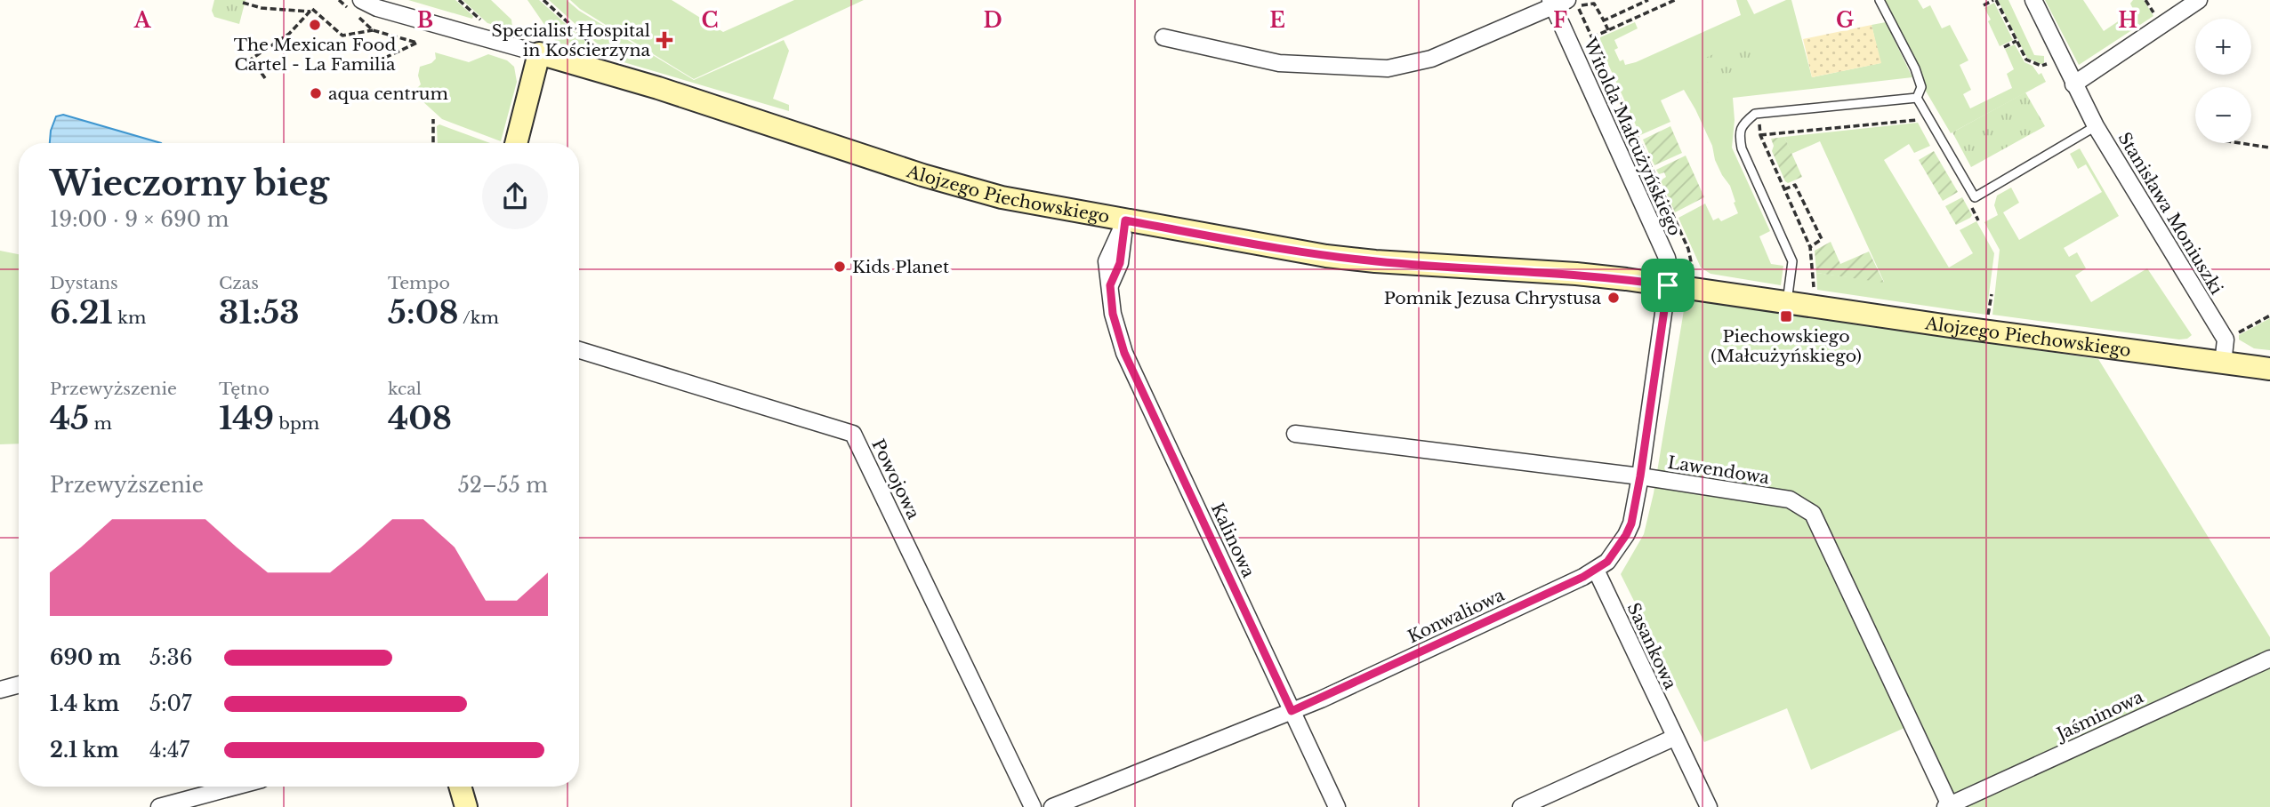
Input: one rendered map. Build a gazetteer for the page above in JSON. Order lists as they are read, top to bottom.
{
  "streets": {
    "street": [
      "Witolda Małcużyńskiego",
      "Alojzego Piechowskiego",
      "Stanisława Moniuszki",
      "Lawendowa",
      "Powojowa",
      "Kalinowa",
      "Konwaliowa",
      "Sasankowa",
      "Jaśminowa"
    ]
  },
  "crossings": [
    ["Witolda Małcużyńskiego", "Alojzego Piechowskiego"],
    ["Witolda Małcużyńskiego", "Konwaliowa"],
    ["Alojzego Piechowskiego", "Stanisława Moniuszki"],
    ["Alojzego Piechowskiego", "Kalinowa"],
    ["Alojzego Piechowskiego", "Konwaliowa"],
    ["Lawendowa", "Konwaliowa"],
    ["Lawendowa", "Jaśminowa"],
    ["Kalinowa", "Konwaliowa"],
    ["Konwaliowa", "Sasankowa"]
  ],
  "places": {
    "other": [
      "The Mexican Food Cartel - La Familia",
      "aqua centrum",
      "Kids Planet",
      "Pomnik Jezusa Chrystusa"
    ],
    "health": ["Specialist Hospital in Kościerzyna"],
    "transit": ["Piechowskiego (Małcużyńskiego)"]
  },
  "page": {
    "map_buttons": ["+", "−"],
    "heading": ["Wieczorny bieg", "19:00 · 9 × 690 m"],
    "stats": [
      ["Dystans", "6.21 km"],
      ["Czas", "31:53"],
      ["Tempo", "5:08 /km"],
      ["Przewyższenie", "45 m"],
      ["Tętno", "149 bpm"],
      ["kcal", "408"]
    ],
    "chart": ["Przewyższenie", "52–55 m"],
    "list": [
      {
        "name": "690 m",
        "note": "5:36"
      },
      {
        "name": "1.4 km",
        "note": "5:07"
      },
      {
        "name": "2.1 km",
        "note": "4:47"
      }
    ]
  },
  "grid": {
    "columns": [
      "A",
      "B",
      "C",
      "D",
      "E",
      "F",
      "G",
      "H"
    ]
  }
}
